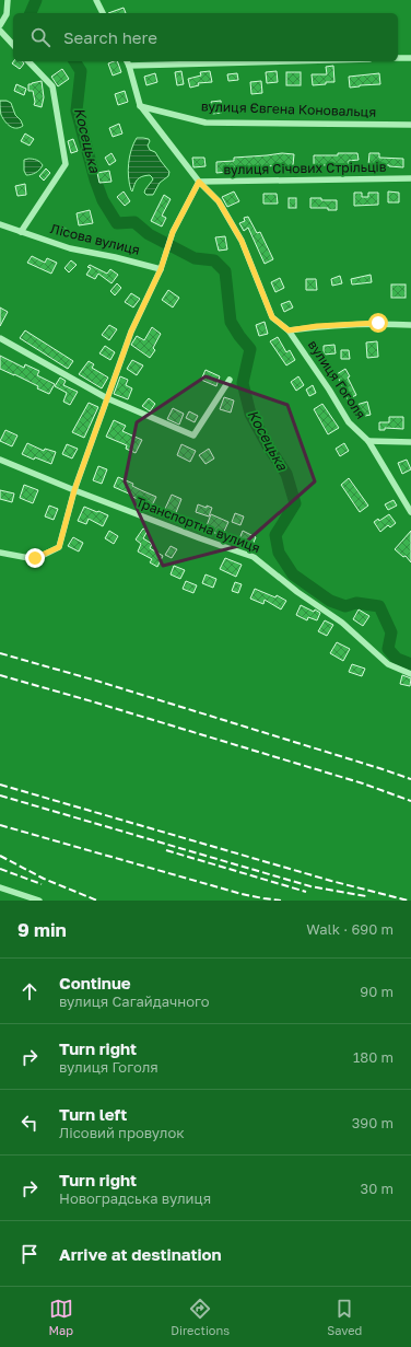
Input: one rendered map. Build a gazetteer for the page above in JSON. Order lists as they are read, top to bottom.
{
  "streets": {
    "street": [
      "вулиця Євгена Коновальця",
      "вулиця Січових Стрільців",
      "Лісова вулиця",
      "вулиця Гоголя",
      "Транспортна вулиця"
    ]
  },
  "crossings": [
    ["вулиця Євгена Коновальця", "вулиця Гоголя"],
    ["вулиця Січових Стрільців", "вулиця Гоголя"]
  ],
  "water": ["Косецька"],
  "page": {
    "search": "Search here",
    "heading": ["9 min", "Walk · 690 m"],
    "list": [
      ["Continue", "вулиця Сагайдачного", "90 m"],
      ["Turn right", "вулиця Гоголя", "180 m"],
      ["Turn left", "Лісовий провулок", "390 m"],
      ["Turn right", "Новоградська вулиця", "30 m"],
      "Arrive at destination"
    ],
    "nav": ["Map", "Directions", "Saved"]
  }
}
